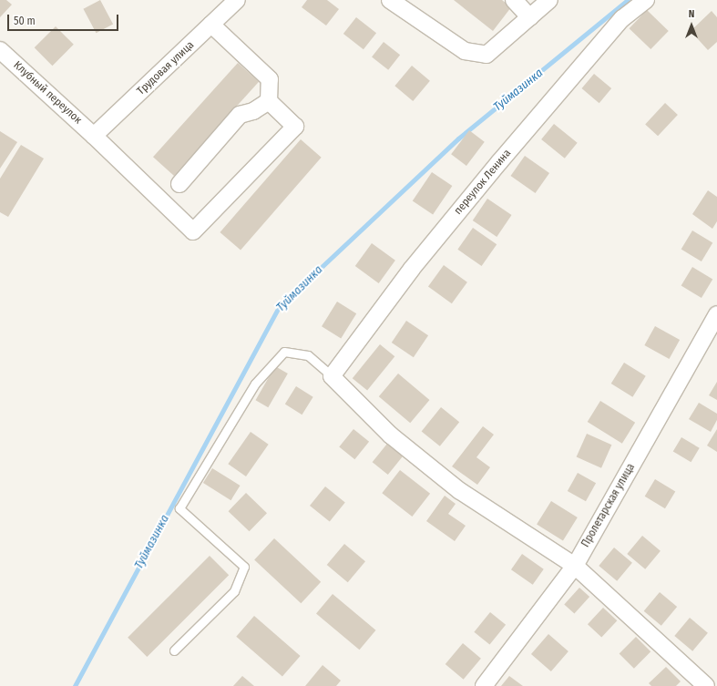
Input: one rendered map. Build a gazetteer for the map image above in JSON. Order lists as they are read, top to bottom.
{
  "streets": {
    "street": [
      "Трудовая улица",
      "Клубный переулок",
      "переулок Ленина",
      "Пролетарская улица"
    ]
  },
  "crossings": [
    ["Трудовая улица", "Клубный переулок"]
  ],
  "water": ["Туймазинка"],
  "scale_bar": "50 m",
  "north": "top"
}
